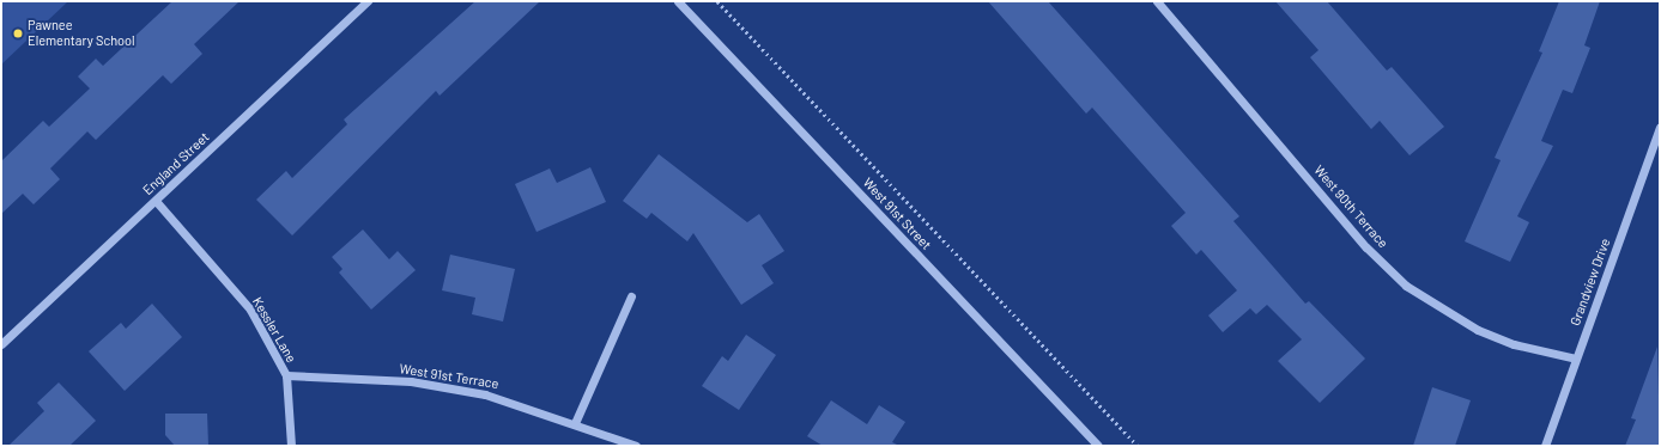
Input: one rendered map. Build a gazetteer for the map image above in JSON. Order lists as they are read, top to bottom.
{
  "streets": {
    "street": [
      "England Street",
      "West 90th Terrace",
      "West 91st Street",
      "Grandview Drive",
      "Kessler Lane",
      "West 91st Terrace"
    ]
  },
  "crossings": [
    ["England Street", "Kessler Lane"],
    ["West 90th Terrace", "Grandview Drive"],
    ["Kessler Lane", "West 91st Terrace"]
  ],
  "places": ["Pawnee Elementary School"]
}
